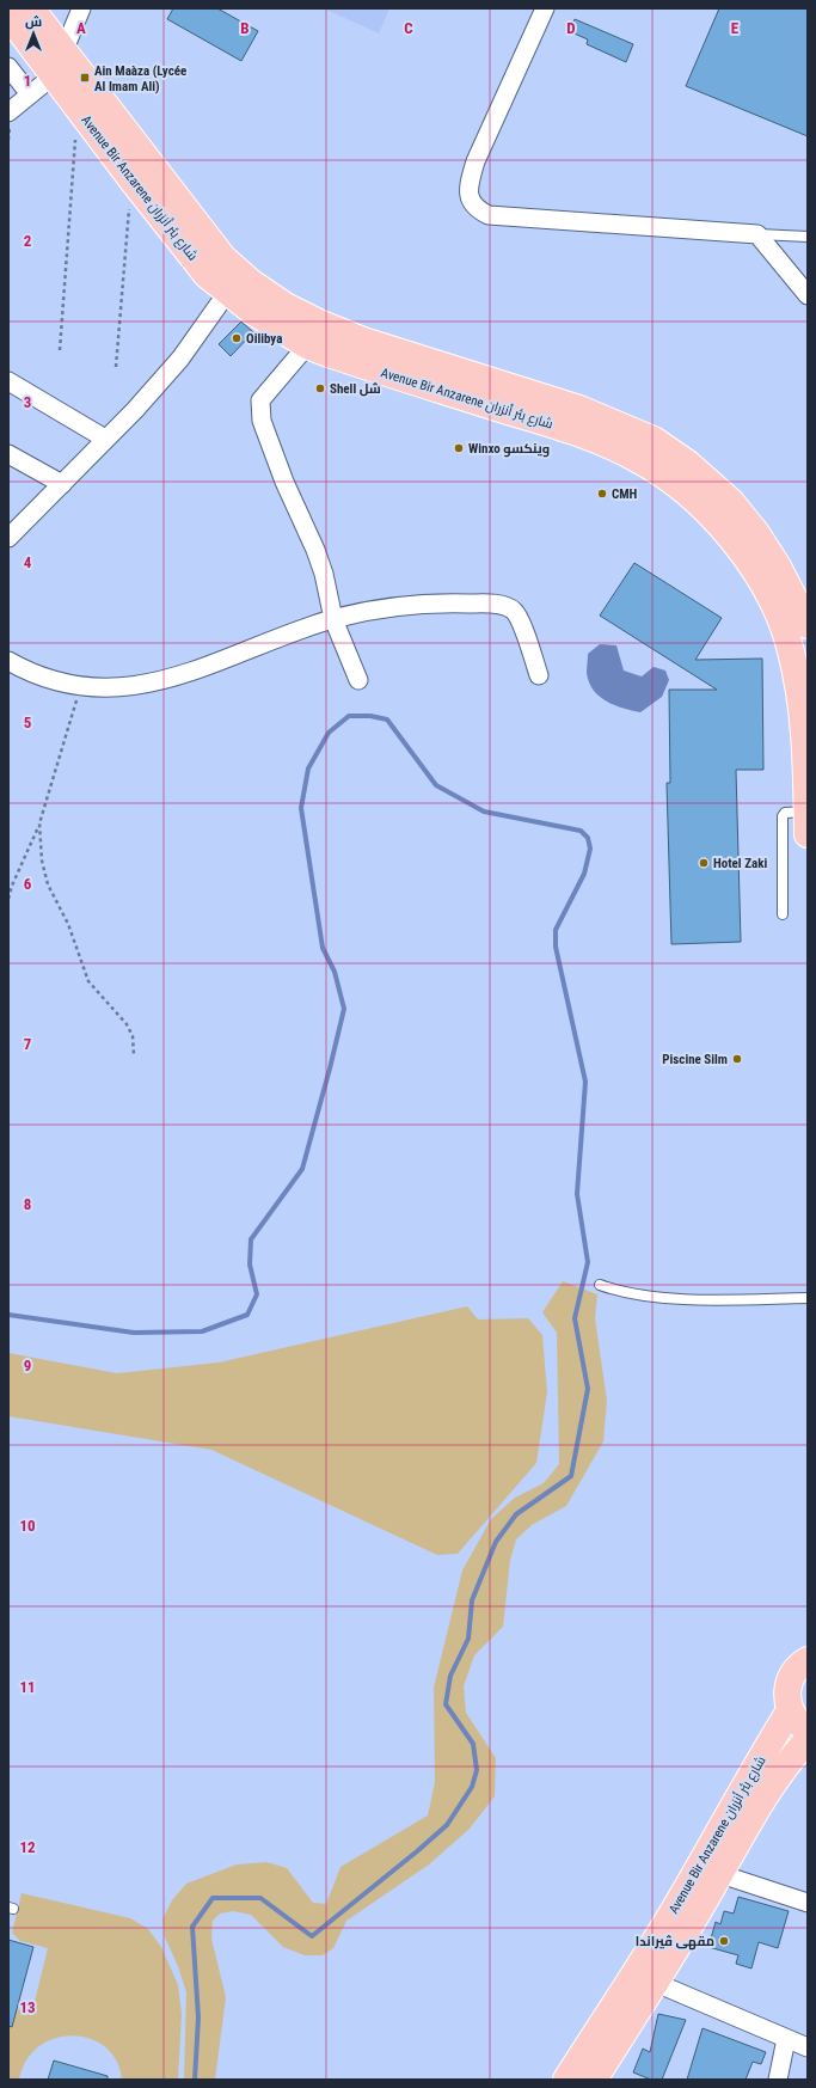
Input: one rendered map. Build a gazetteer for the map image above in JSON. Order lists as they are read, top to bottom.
{
  "streets": {
    "main road": ["Avenue Bir Anzarene شارع بئر أنزران"]
  },
  "places": {
    "transit": ["Ain Maàza (Lycée Al Imam Ali)"],
    "other": [
      "Oilibya",
      "Shell شل",
      "Winxo وينكسو",
      "CMH",
      "Hotel Zaki",
      "Piscine Silm",
      "مقهى ڤيراندا"
    ]
  },
  "north": "top",
  "grid": {
    "columns": [
      "A",
      "B",
      "C",
      "D",
      "E"
    ],
    "rows": [
      "1",
      "2",
      "3",
      "4",
      "5",
      "6",
      "7",
      "8",
      "9",
      "10",
      "11",
      "12",
      "13"
    ]
  }
}
